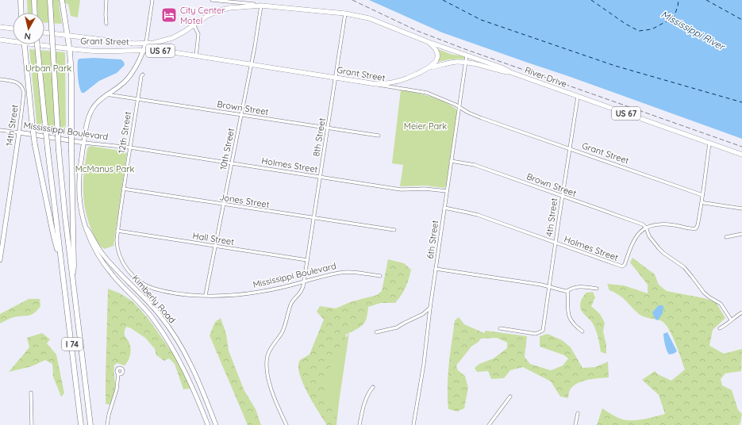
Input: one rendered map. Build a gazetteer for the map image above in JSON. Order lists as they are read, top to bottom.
{
  "streets": {
    "highway": ["I 74"],
    "main road": [
      "Grant Street",
      "US 67",
      "River Drive",
      "14th Street",
      "Mississippi Boulevard",
      "Kimberly Road"
    ],
    "street": [
      "Brown Street",
      "12th Street",
      "8th Street",
      "10th Street",
      "Holmes Street",
      "Jones Street",
      "4th Street",
      "Hall Street",
      "6th Street"
    ]
  },
  "crossings": [
    ["Grant Street", "US 67"],
    ["Grant Street", "8th Street"],
    ["Grant Street", "10th Street"],
    ["Grant Street", "4th Street"],
    ["Grant Street", "6th Street"],
    ["Grant Street", "Kimberly Road"],
    ["US 67", "River Drive"],
    ["US 67", "8th Street"],
    ["US 67", "10th Street"],
    ["US 67", "6th Street"],
    ["River Drive", "8th Street"],
    ["River Drive", "4th Street"],
    ["River Drive", "6th Street"],
    ["Brown Street", "12th Street"],
    ["Brown Street", "8th Street"],
    ["Brown Street", "10th Street"],
    ["Brown Street", "Holmes Street"],
    ["Brown Street", "4th Street"],
    ["Brown Street", "6th Street"],
    ["Brown Street", "Kimberly Road"],
    ["14th Street", "Mississippi Boulevard"],
    ["Mississippi Boulevard", "12th Street"],
    ["Mississippi Boulevard", "8th Street"],
    ["Mississippi Boulevard", "10th Street"],
    ["Mississippi Boulevard", "Holmes Street"],
    ["Mississippi Boulevard", "Hall Street"],
    ["Mississippi Boulevard", "Kimberly Road"],
    ["12th Street", "Holmes Street"],
    ["12th Street", "Jones Street"],
    ["12th Street", "Hall Street"],
    ["8th Street", "Holmes Street"],
    ["8th Street", "Jones Street"],
    ["8th Street", "Hall Street"],
    ["10th Street", "Holmes Street"],
    ["10th Street", "Jones Street"],
    ["10th Street", "Hall Street"],
    ["Holmes Street", "4th Street"],
    ["Holmes Street", "6th Street"]
  ],
  "water": ["Mississippi River"],
  "parks": ["Urban Park", "Meier Park", "McManus Park"],
  "places": {
    "hotel": ["City Center Motel"]
  },
  "north": "bottom"
}
